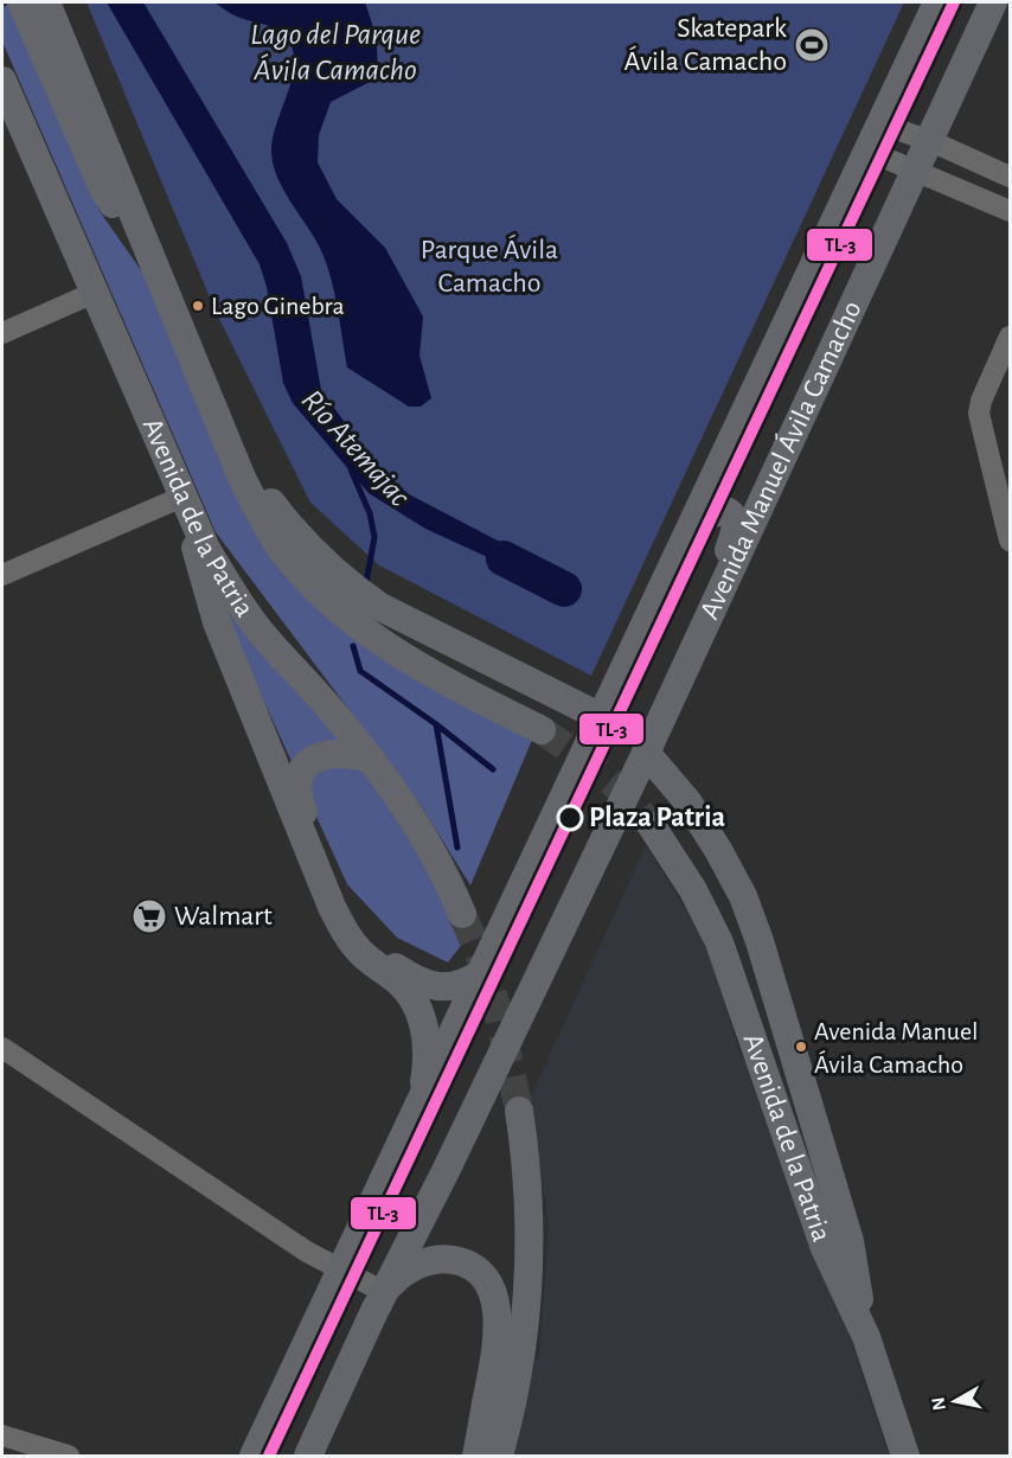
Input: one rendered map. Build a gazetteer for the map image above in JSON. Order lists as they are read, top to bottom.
{
  "streets": {
    "main road": ["Avenida Manuel Ávila Camacho", "Avenida de la Patria"]
  },
  "water": ["Lago del Parque Ávila Camacho", "Río Atemajac"],
  "parks": ["Parque Ávila Camacho"],
  "places": {
    "sports": ["Skatepark Ávila Camacho"],
    "other": ["Lago Ginebra", "Plaza Patria", "Avenida Manuel Ávila Camacho"],
    "supermarket": ["Walmart"]
  },
  "lines": ["transit line TL-3"],
  "north": "left"
}
